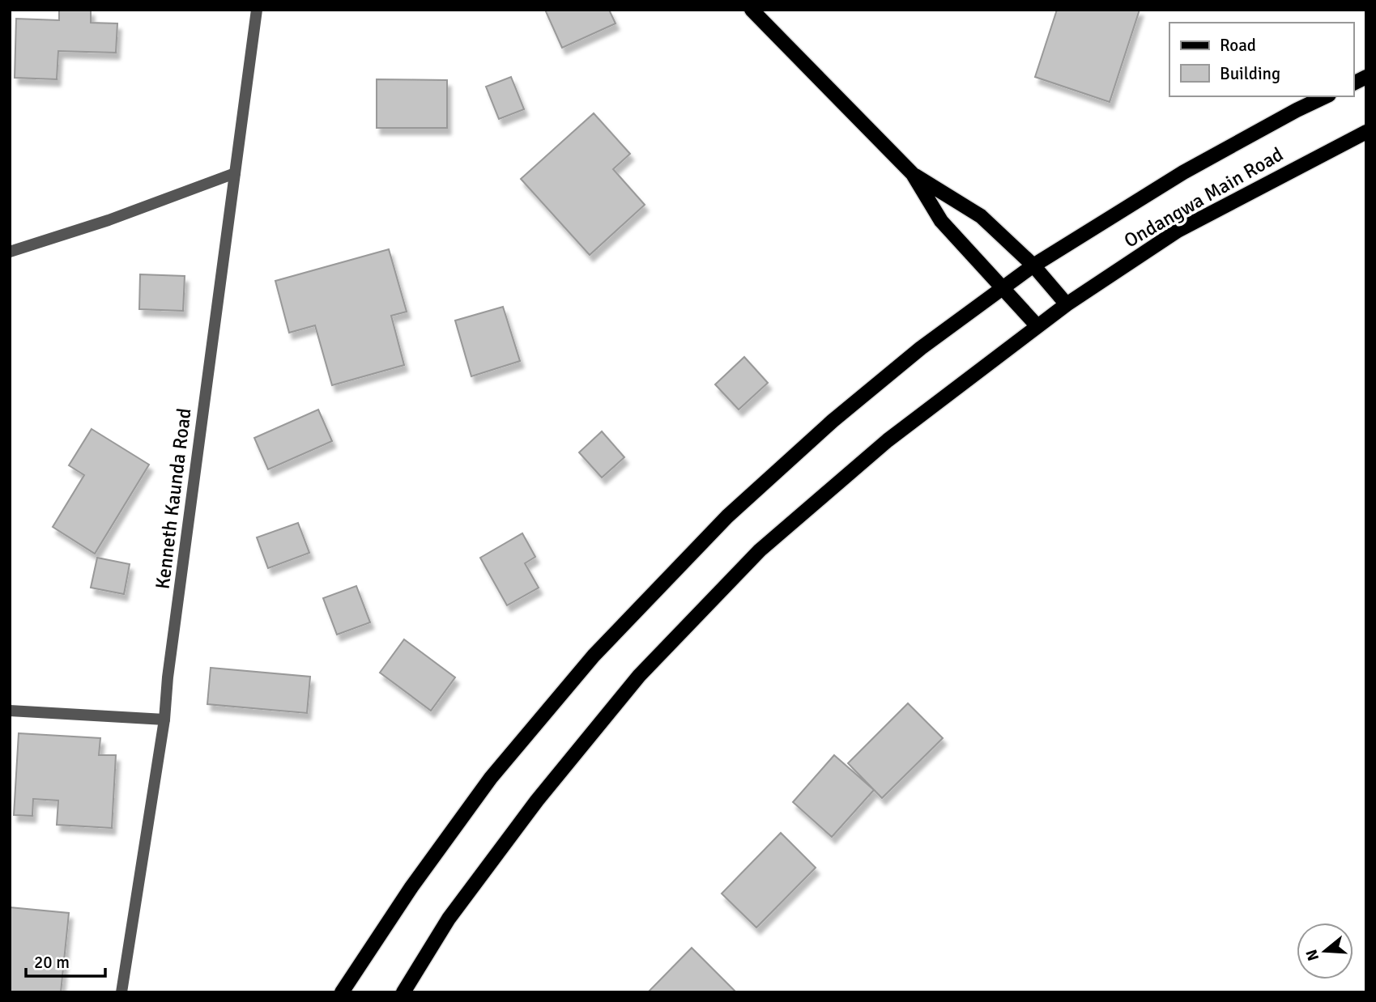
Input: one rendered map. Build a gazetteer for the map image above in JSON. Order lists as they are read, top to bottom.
{
  "streets": {
    "main road": ["Ondangwa Main Road"],
    "street": ["Kenneth Kaunda Road"]
  },
  "legend": ["Road", "Building"],
  "scale_bar": "20 m",
  "north": "left"
}
